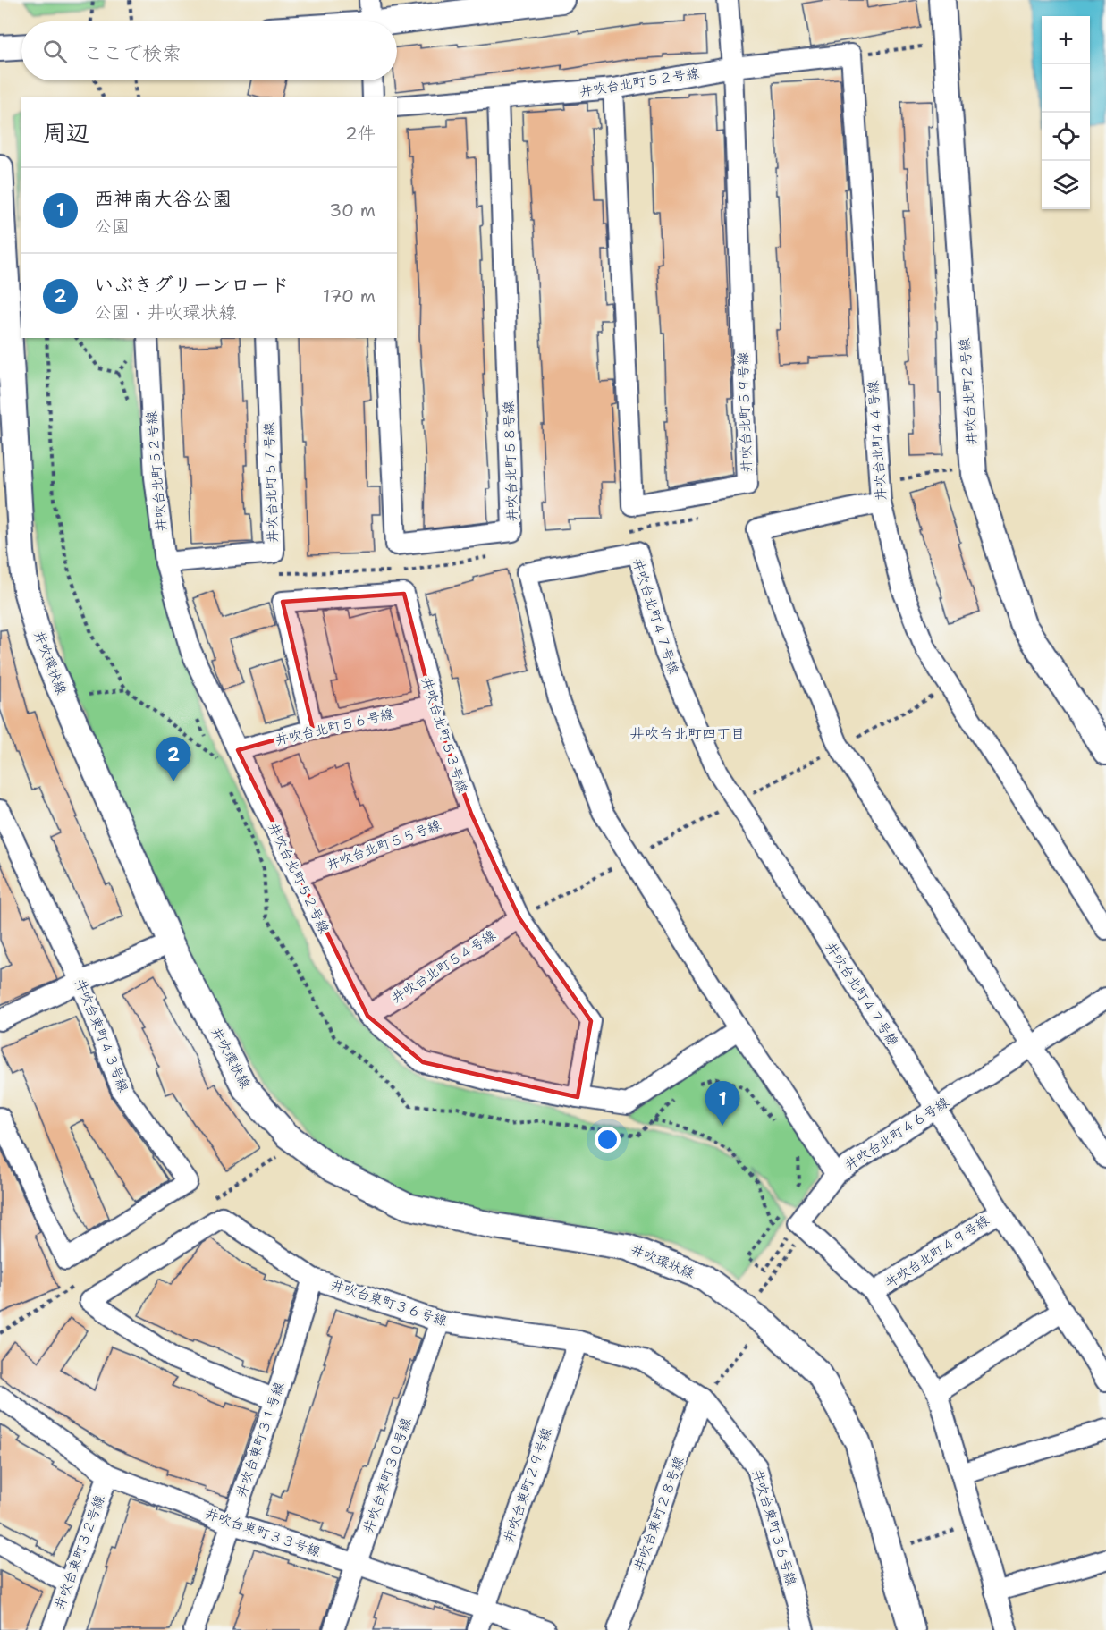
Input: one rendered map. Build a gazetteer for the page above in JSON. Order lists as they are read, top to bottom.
{
  "streets": {
    "street": [
      "井吹台北町５２号線",
      "井吹台北町２号線",
      "井吹台北町５９号線",
      "井吹台北町４４号線",
      "井吹台北町５８号線",
      "井吹台北町５７号線",
      "井吹台北町４７号線",
      "井吹環状線",
      "井吹台北町５６号線",
      "井吹台北町５３号線",
      "井吹台北町５５号線",
      "井吹台北町５４号線",
      "井吹台東町４３号線",
      "井吹台北町４６号線",
      "井吹台北町４９号線",
      "井吹台東町３６号線",
      "井吹台東町３１号線",
      "井吹台東町３０号線",
      "井吹台東町２９号線",
      "井吹台東町２８号線",
      "井吹台東町３３号線",
      "井吹台東町３２号線"
    ]
  },
  "crossings": [
    ["井吹台北町５２号線", "井吹台北町５９号線"],
    ["井吹台北町５２号線", "井吹台北町４４号線"],
    ["井吹台北町５２号線", "井吹台北町５８号線"],
    ["井吹台北町５２号線", "井吹台北町５７号線"],
    ["井吹台北町５２号線", "井吹台北町４７号線"],
    ["井吹台北町５２号線", "井吹台北町５６号線"],
    ["井吹台北町５２号線", "井吹台北町５３号線"],
    ["井吹台北町５２号線", "井吹台北町５５号線"],
    ["井吹台北町５２号線", "井吹台北町５４号線"],
    ["井吹台北町４７号線", "井吹台北町４６号線"],
    ["井吹台北町４７号線", "井吹台北町４９号線"],
    ["井吹台北町５６号線", "井吹台北町５３号線"],
    ["井吹台北町５３号線", "井吹台北町５５号線"],
    ["井吹台北町５３号線", "井吹台北町５４号線"],
    ["井吹台東町３６号線", "井吹台東町３１号線"],
    ["井吹台東町３６号線", "井吹台東町３０号線"],
    ["井吹台東町３６号線", "井吹台東町２９号線"],
    ["井吹台東町３６号線", "井吹台東町２８号線"],
    ["井吹台東町３１号線", "井吹台東町３３号線"],
    ["井吹台東町３０号線", "井吹台東町３３号線"],
    ["井吹台東町２９号線", "井吹台東町３３号線"],
    ["井吹台東町３３号線", "井吹台東町３２号線"]
  ],
  "districts": ["井吹台北町四丁目"],
  "page": {
    "map_buttons": ["+", "−"],
    "search": "ここで検索",
    "heading": ["周辺", "2件"],
    "list": [
      {
        "mark": "1",
        "name": "西神南大谷公園",
        "note": "公園",
        "value": "30 m"
      },
      {
        "mark": "2",
        "name": "いぶきグリーンロード",
        "note": "公園 · 井吹環状線",
        "value": "170 m"
      }
    ],
    "pins": ["2", "1"]
  }
}
